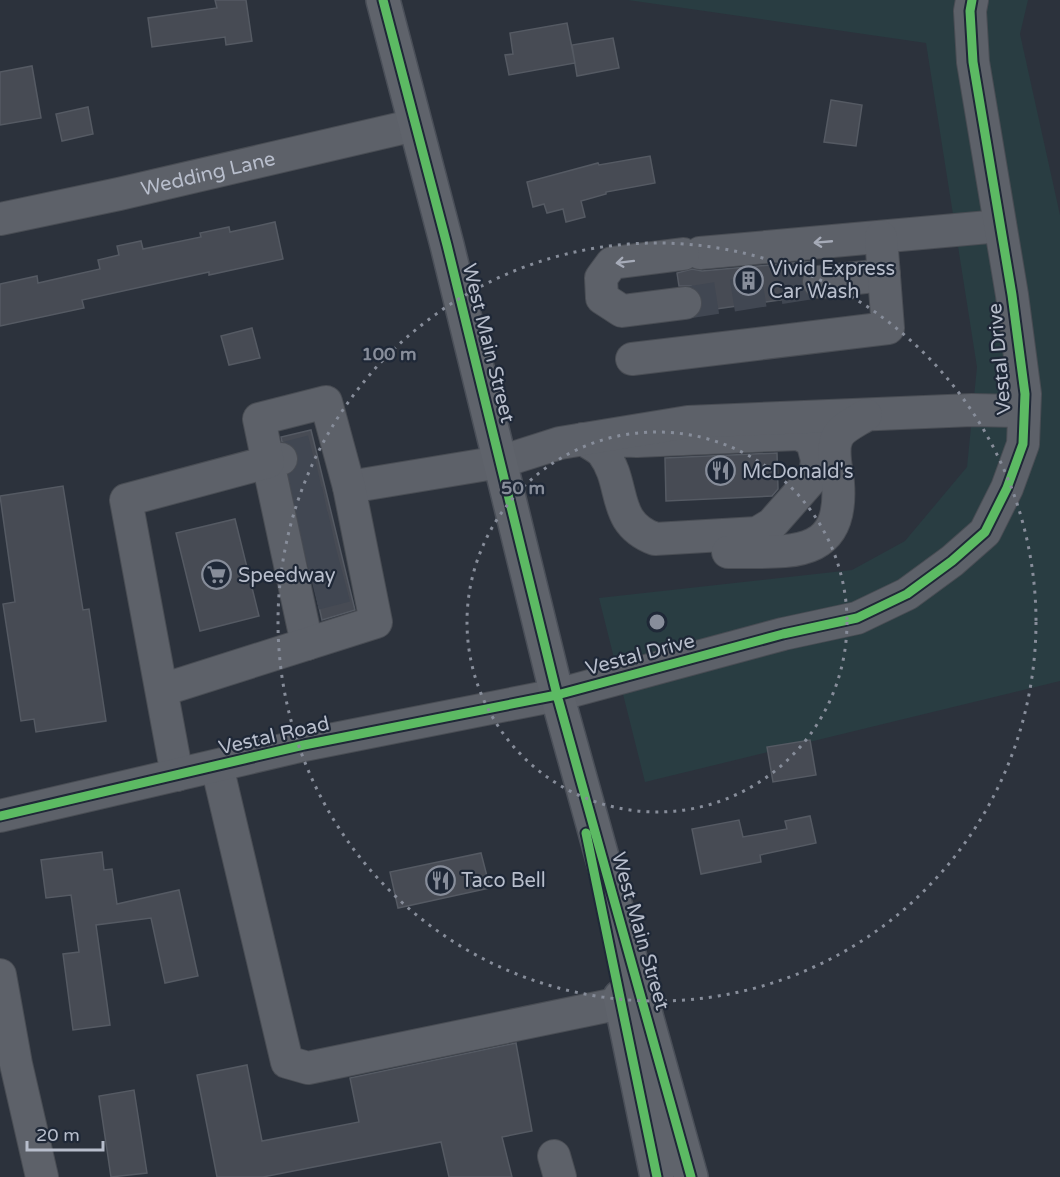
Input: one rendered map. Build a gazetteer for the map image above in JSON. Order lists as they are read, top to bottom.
{
  "streets": {
    "main road": ["West Main Street"],
    "street": ["Wedding Lane", "Vestal Drive", "Vestal Road"]
  },
  "crossings": [
    ["Wedding Lane", "West Main Street"],
    ["West Main Street", "Vestal Drive"],
    ["West Main Street", "Vestal Road"],
    ["Vestal Drive", "Vestal Road"]
  ],
  "places": {
    "building": ["Vivid Express Car Wash"],
    "restaurant": ["McDonald's", "Taco Bell"],
    "supermarket": ["Speedway"]
  },
  "scale_bar": "20 m",
  "rings": ["100 m", "50 m"]
}
